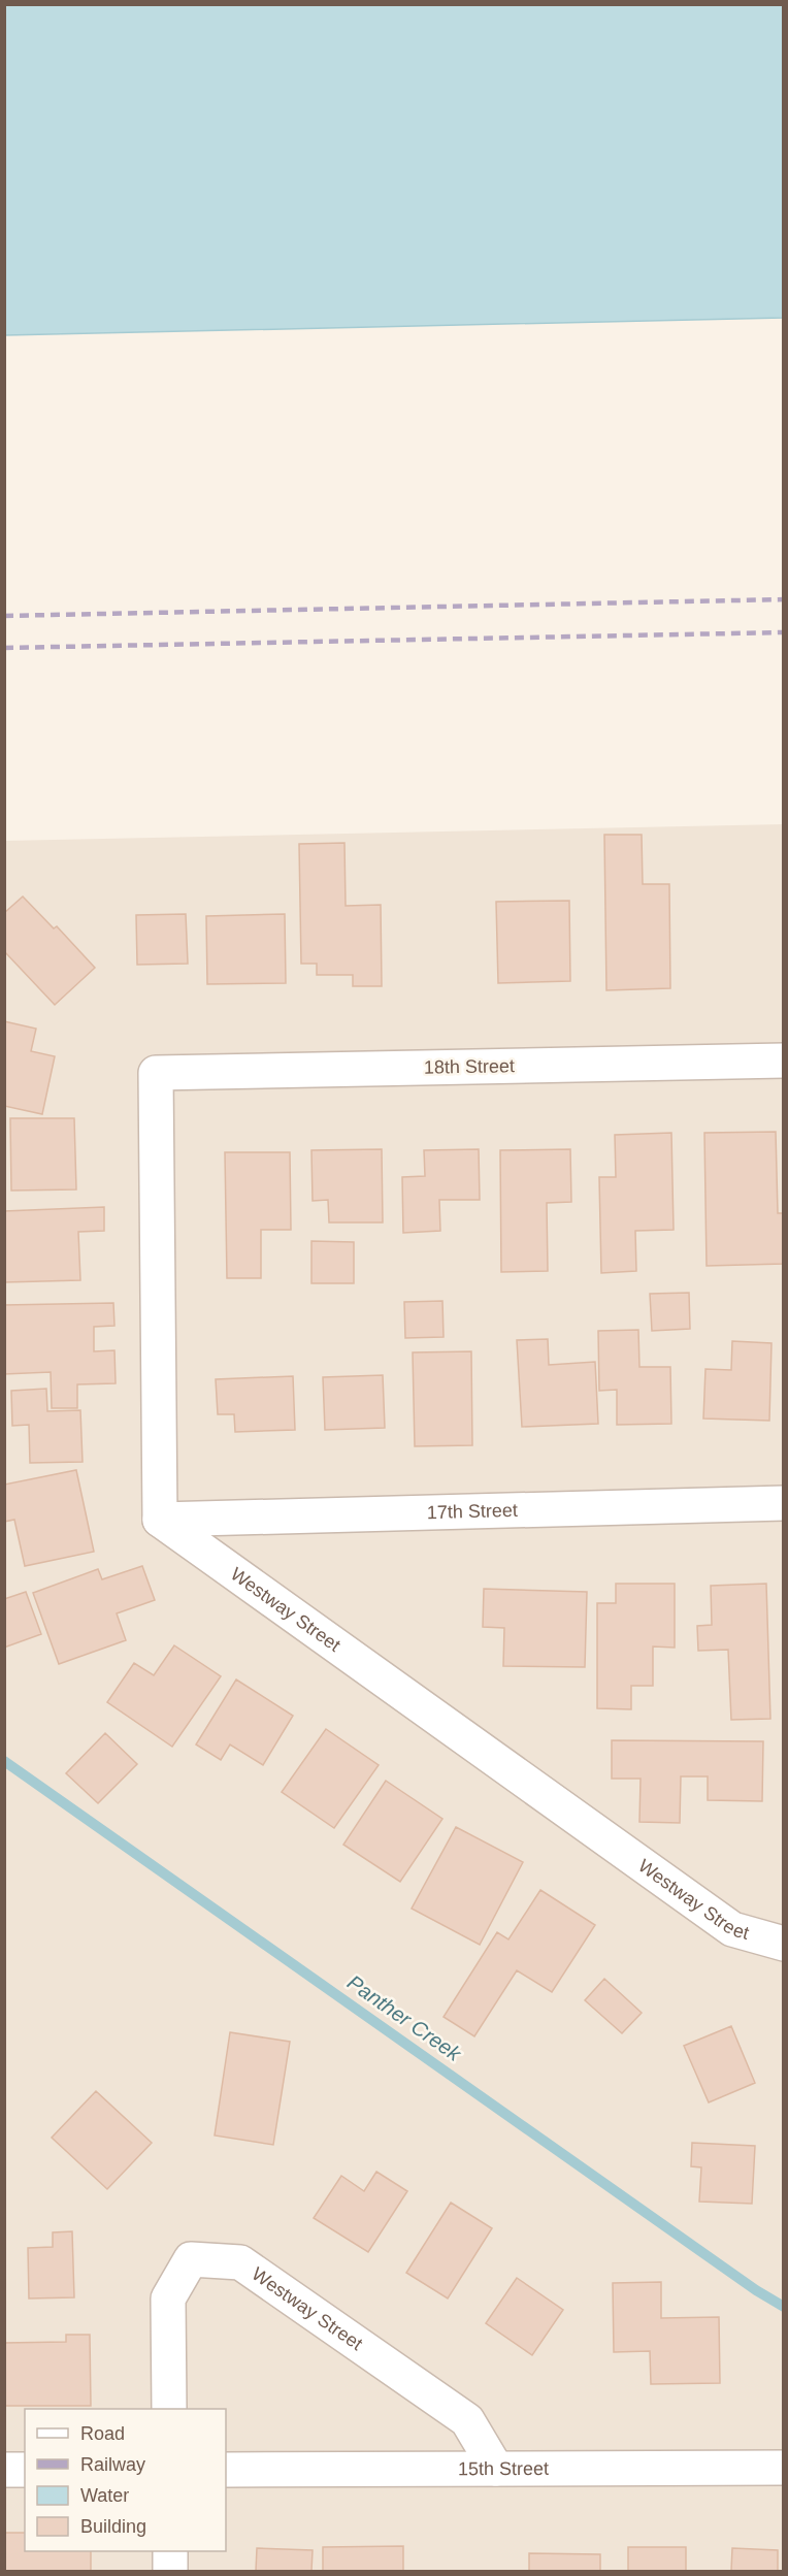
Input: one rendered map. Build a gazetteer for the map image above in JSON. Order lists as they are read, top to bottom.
{
  "streets": {
    "street": [
      "18th Street",
      "17th Street",
      "Westway Street",
      "15th Street"
    ]
  },
  "crossings": [
    ["18th Street", "17th Street"],
    ["18th Street", "Westway Street"],
    ["17th Street", "Westway Street"],
    ["Westway Street", "15th Street"]
  ],
  "water": ["Panther Creek"],
  "legend": [
    "Road",
    "Railway",
    "Water",
    "Building"
  ]
}
